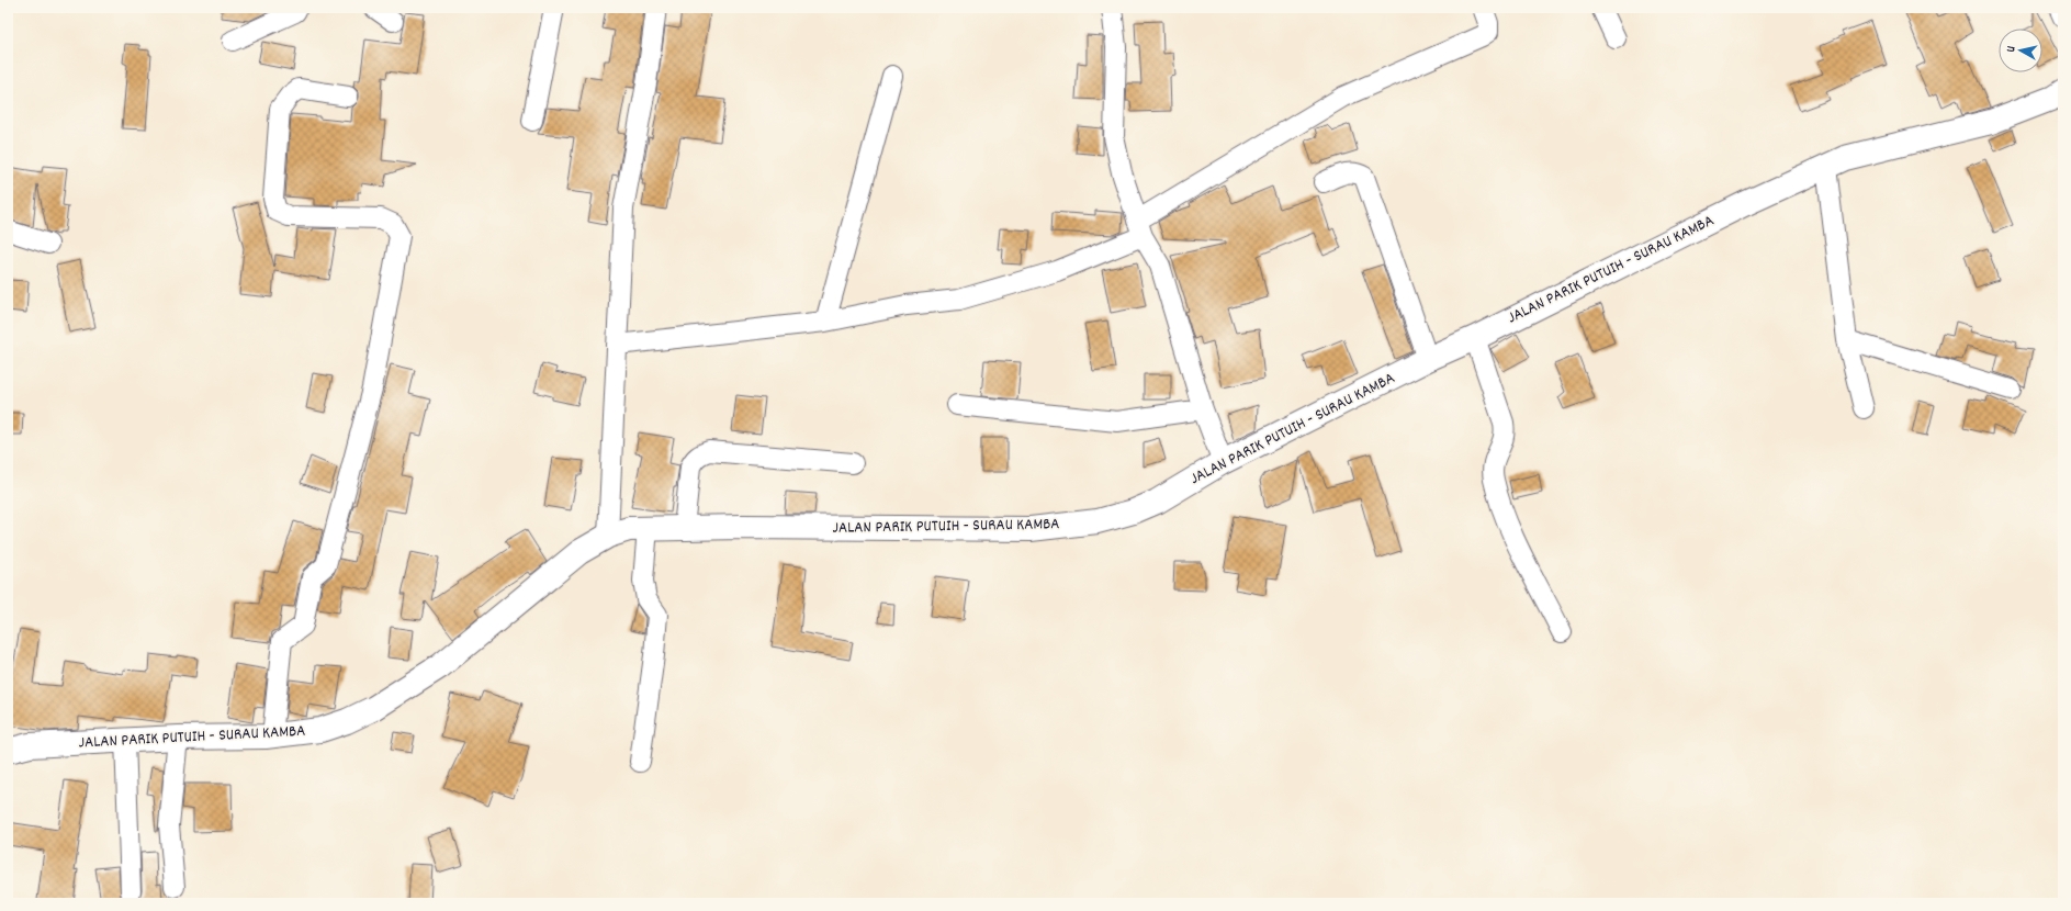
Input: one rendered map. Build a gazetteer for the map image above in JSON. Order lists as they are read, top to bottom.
{
  "streets": {
    "street": ["JALAN PARIK PUTUIH - SURAU KAMBA"]
  },
  "north": "left"
}
